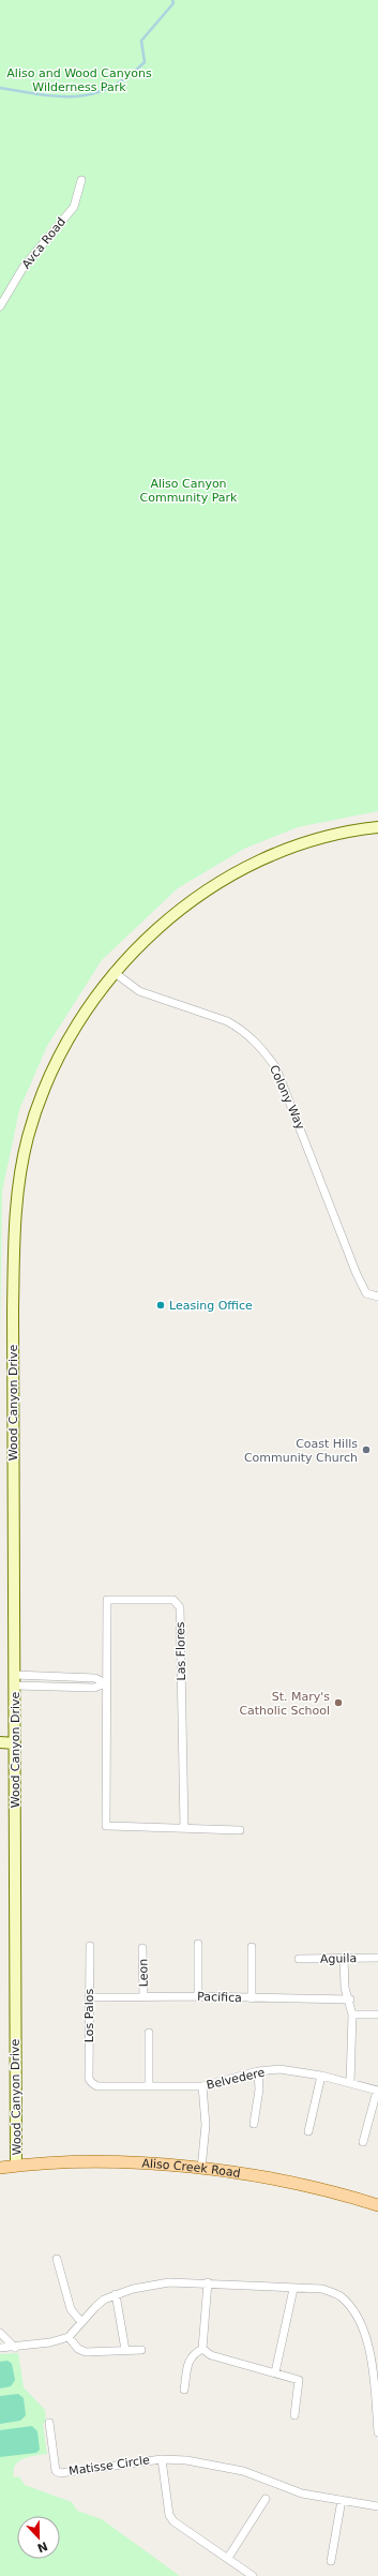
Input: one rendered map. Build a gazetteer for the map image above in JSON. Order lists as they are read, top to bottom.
{
  "streets": {
    "main road": ["Wood Canyon Drive", "Aliso Creek Road"],
    "street": [
      "Avca Road",
      "Colony Way",
      "Las Flores",
      "Aguila",
      "Leon",
      "Pacifica",
      "Los Palos",
      "Belvedere",
      "Matisse Circle"
    ]
  },
  "crossings": [
    ["Colony Way", "Wood Canyon Drive"],
    ["Wood Canyon Drive", "Aliso Creek Road"],
    ["Leon", "Pacifica"],
    ["Pacifica", "Los Palos"],
    ["Los Palos", "Belvedere"]
  ],
  "parks": ["Aliso and Wood Canyons Wilderness Park", "Aliso Canyon Community Park"],
  "places": ["Leasing Office", "Coast Hills Community Church", "St. Mary's Catholic School"],
  "north": "bottom"
}
